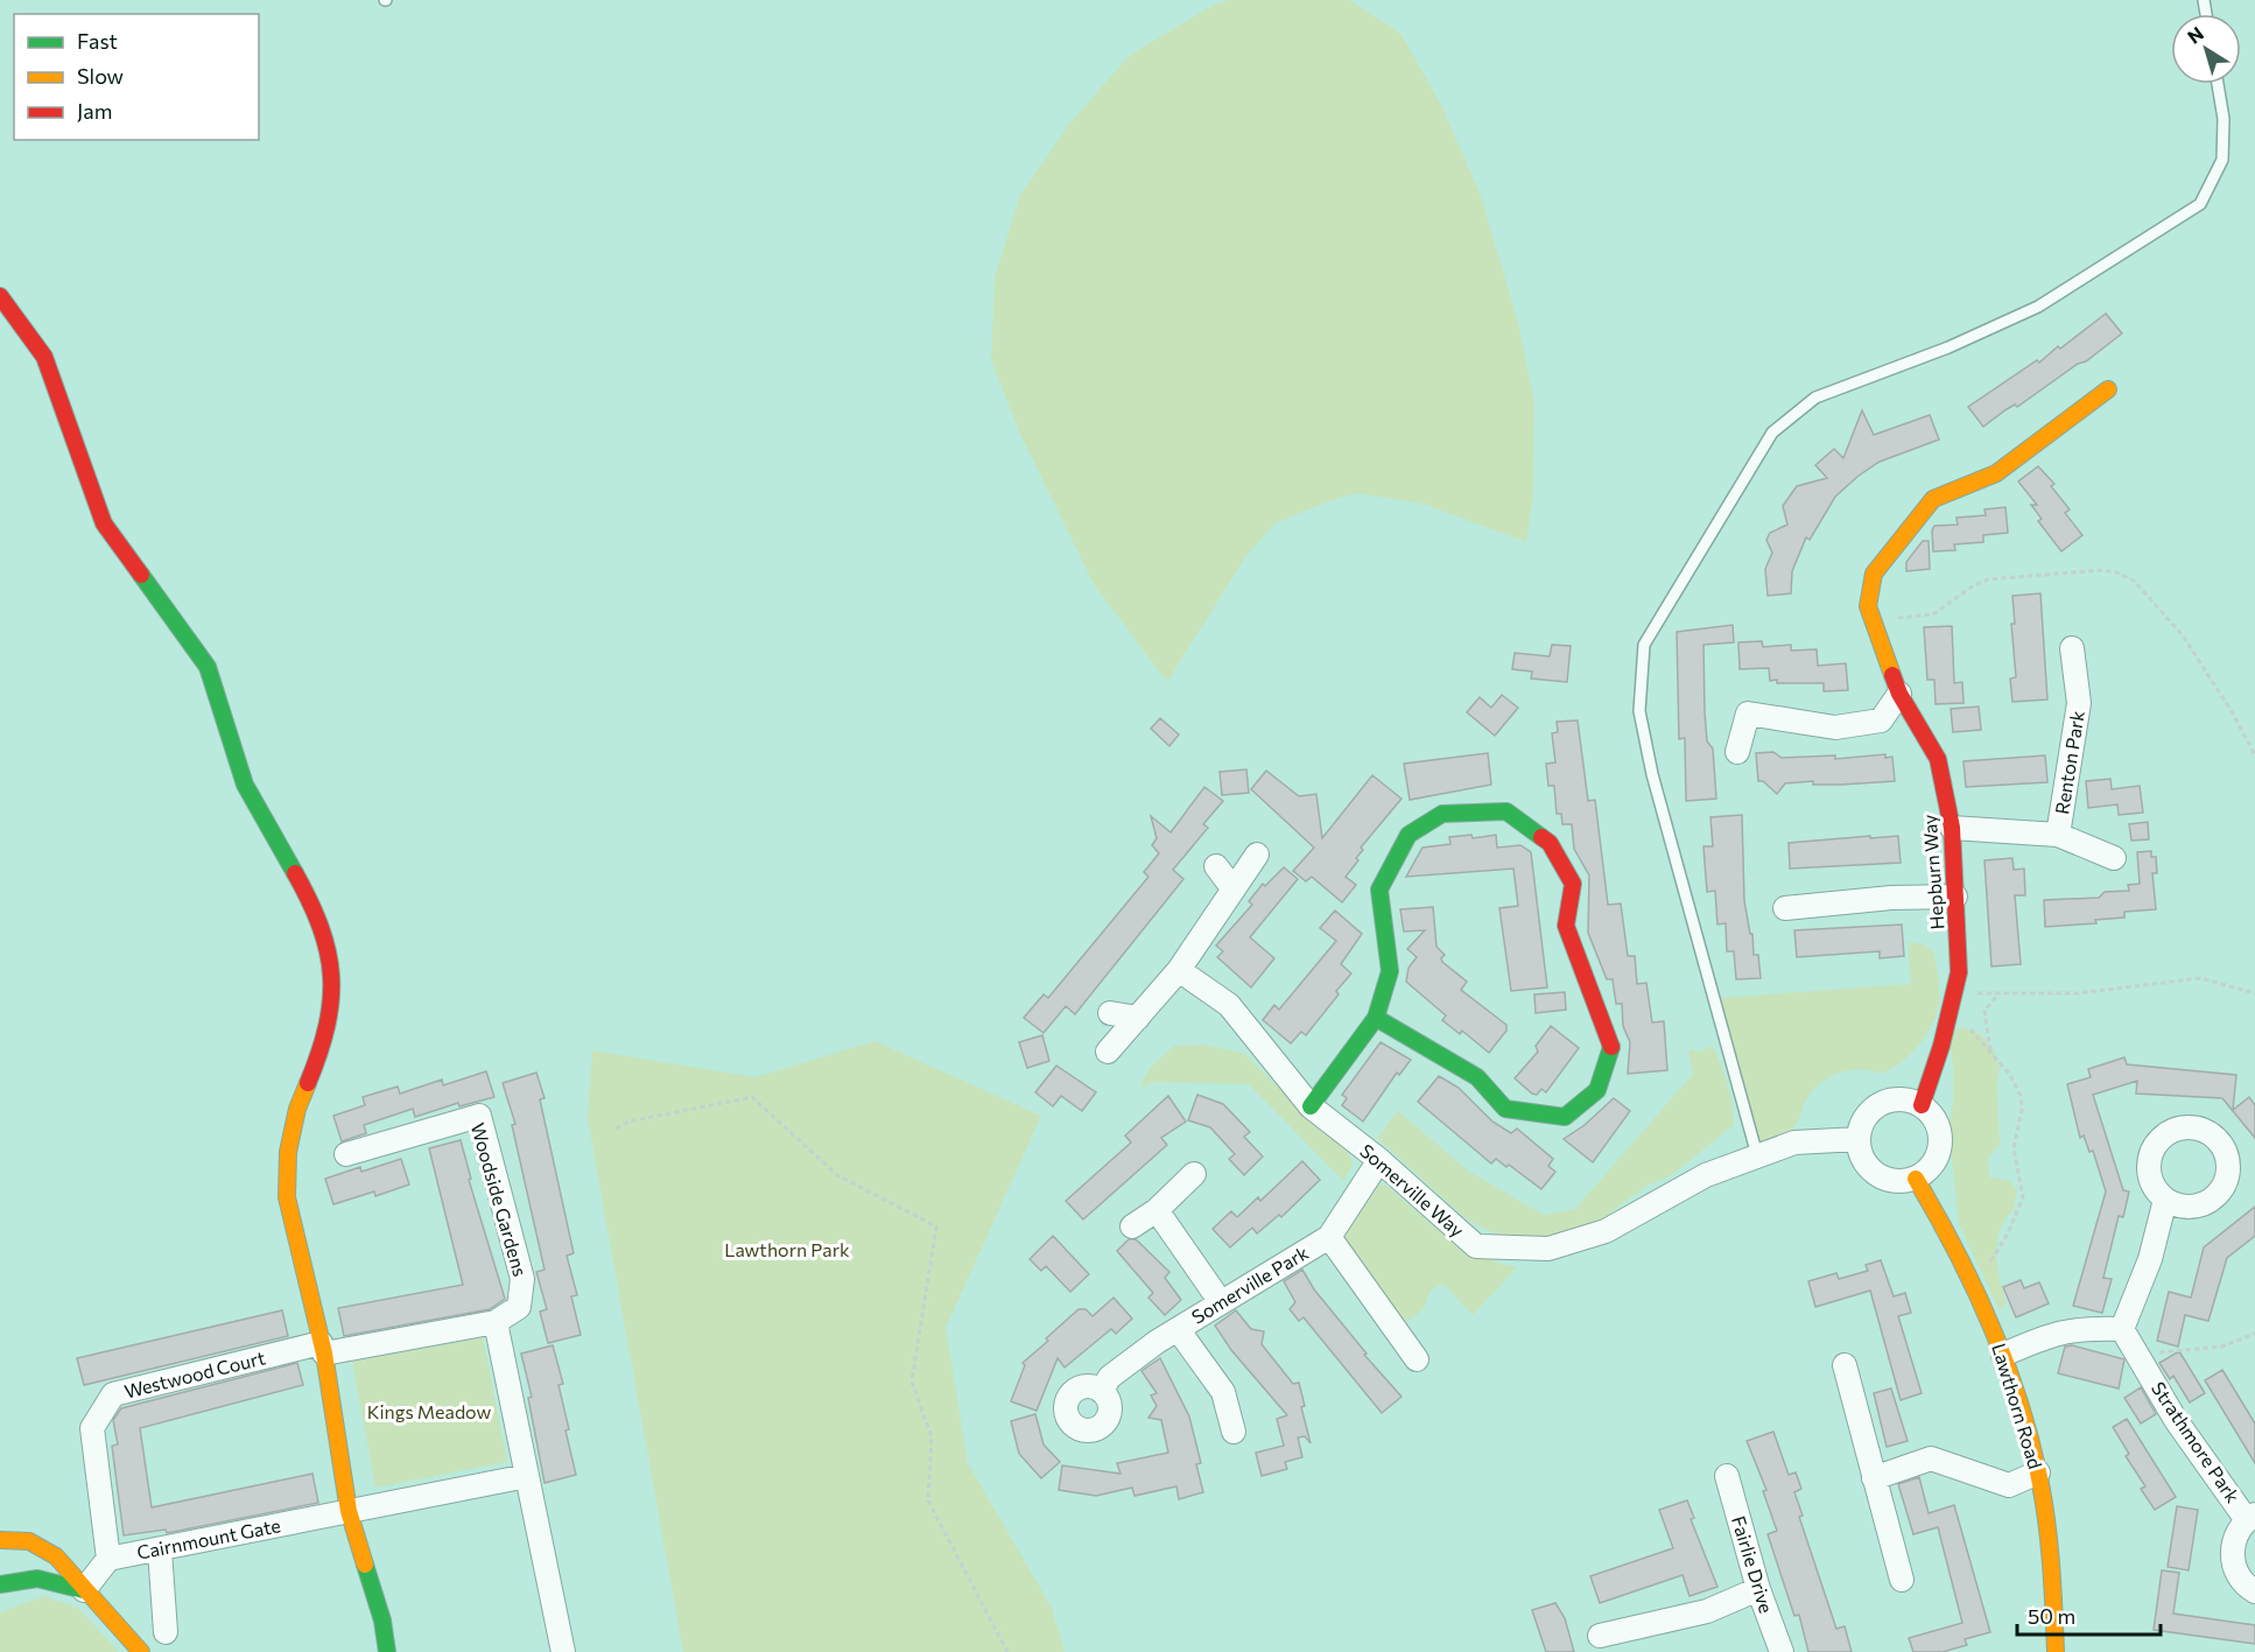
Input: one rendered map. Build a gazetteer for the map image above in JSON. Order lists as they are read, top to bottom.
{
  "streets": {
    "street": [
      "Renton Park",
      "Hepburn Way",
      "Somerville Way",
      "Woodside Gardens",
      "Somerville Park",
      "Westwood Court",
      "Lawthorn Road",
      "Strathmore Park",
      "Cairnmount Gate",
      "Fairlie Drive"
    ]
  },
  "crossings": [
    ["Renton Park", "Hepburn Way"],
    ["Hepburn Way", "Somerville Way"],
    ["Hepburn Way", "Lawthorn Road"],
    ["Somerville Way", "Somerville Park"],
    ["Somerville Way", "Lawthorn Road"],
    ["Westwood Court", "Cairnmount Gate"]
  ],
  "parks": ["Lawthorn Park", "Kings Meadow"],
  "legend": ["Fast", "Slow", "Jam"],
  "scale_bar": "50 m",
  "north": "top left"
}
